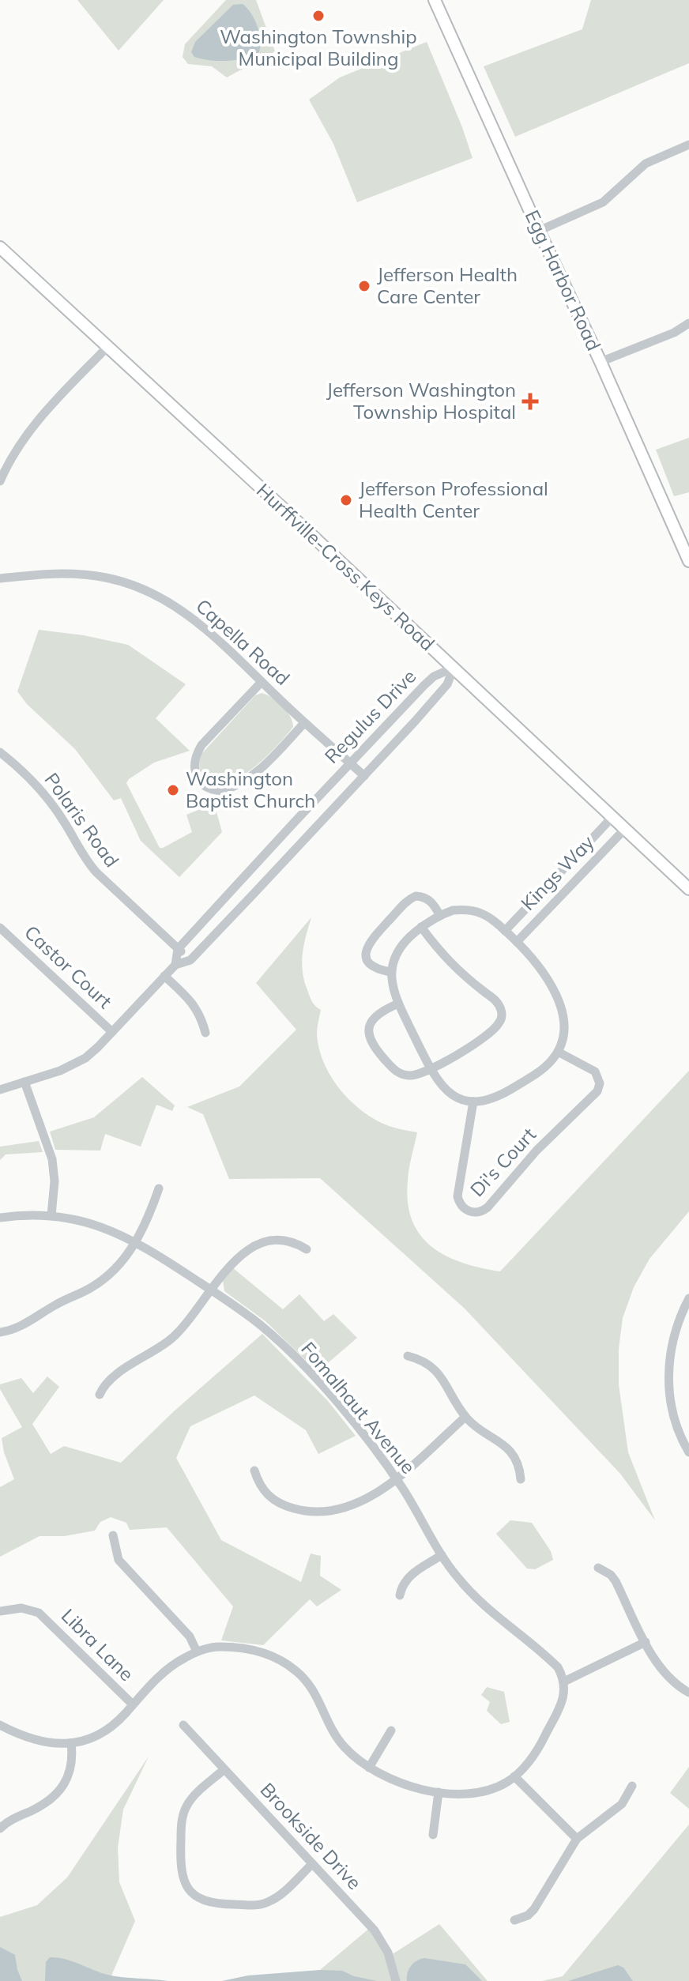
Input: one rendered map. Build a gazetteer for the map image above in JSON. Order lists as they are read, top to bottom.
{
  "streets": {
    "main road": ["Egg Harbor Road", "Hurffville-Cross Keys Road"],
    "street": [
      "Capella Road",
      "Regulus Drive",
      "Polaris Road",
      "Kings Way",
      "Castor Court",
      "Di's Court",
      "Fomalhaut Avenue",
      "Libra Lane",
      "Brookside Drive"
    ]
  },
  "crossings": [
    ["Hurffville-Cross Keys Road", "Regulus Drive"],
    ["Hurffville-Cross Keys Road", "Kings Way"],
    ["Capella Road", "Regulus Drive"],
    ["Regulus Drive", "Polaris Road"],
    ["Regulus Drive", "Castor Court"]
  ],
  "places": {
    "other": [
      "Washington Township Municipal Building",
      "Jefferson Health Care Center",
      "Jefferson Professional Health Center",
      "Washington Baptist Church"
    ],
    "health": ["Jefferson Washington Township Hospital"]
  }
}
